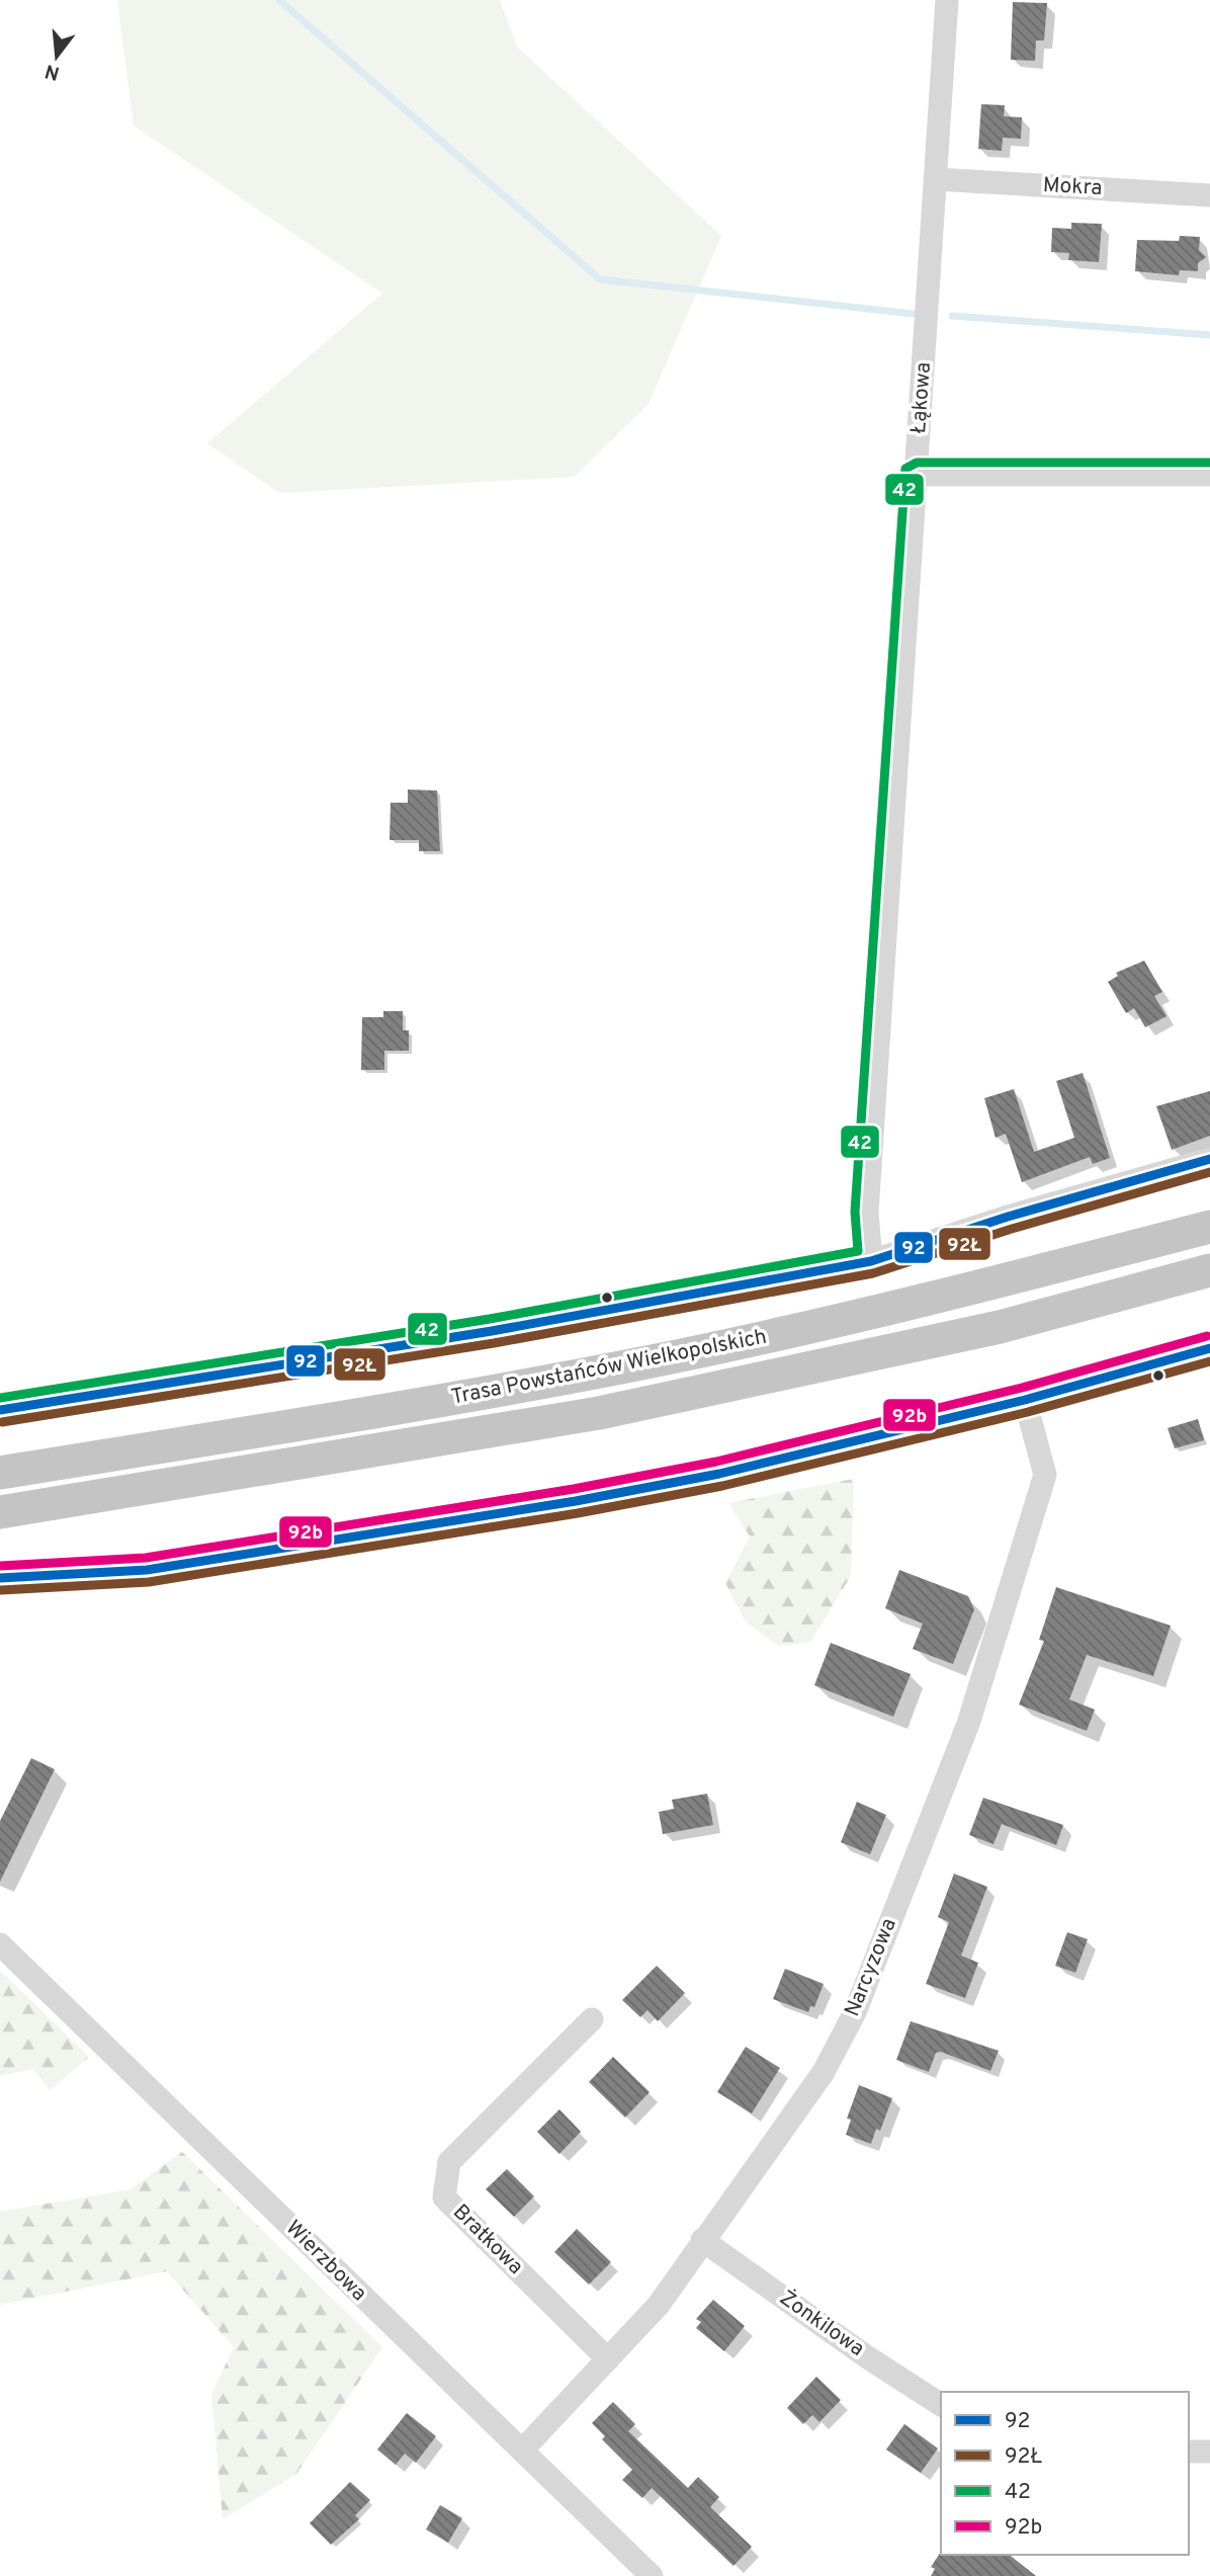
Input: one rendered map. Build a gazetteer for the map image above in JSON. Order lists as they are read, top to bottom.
{
  "streets": {
    "highway": ["Trasa Powstańców Wielkopolskich"],
    "street": [
      "Mokra",
      "Łąkowa",
      "Narcyzowa",
      "Bratkowa",
      "Wierzbowa",
      "Żonkilowa"
    ]
  },
  "crossings": [
    ["Mokra", "Łąkowa"],
    ["Narcyzowa", "Bratkowa"],
    ["Narcyzowa", "Wierzbowa"],
    ["Narcyzowa", "Żonkilowa"]
  ],
  "lines": [
    "transit line 42",
    "transit line 92",
    "transit line 92Ł",
    "transit line 92b"
  ],
  "legend": [
    "92",
    "92Ł",
    "42",
    "92b"
  ],
  "north": "bottom"
}
